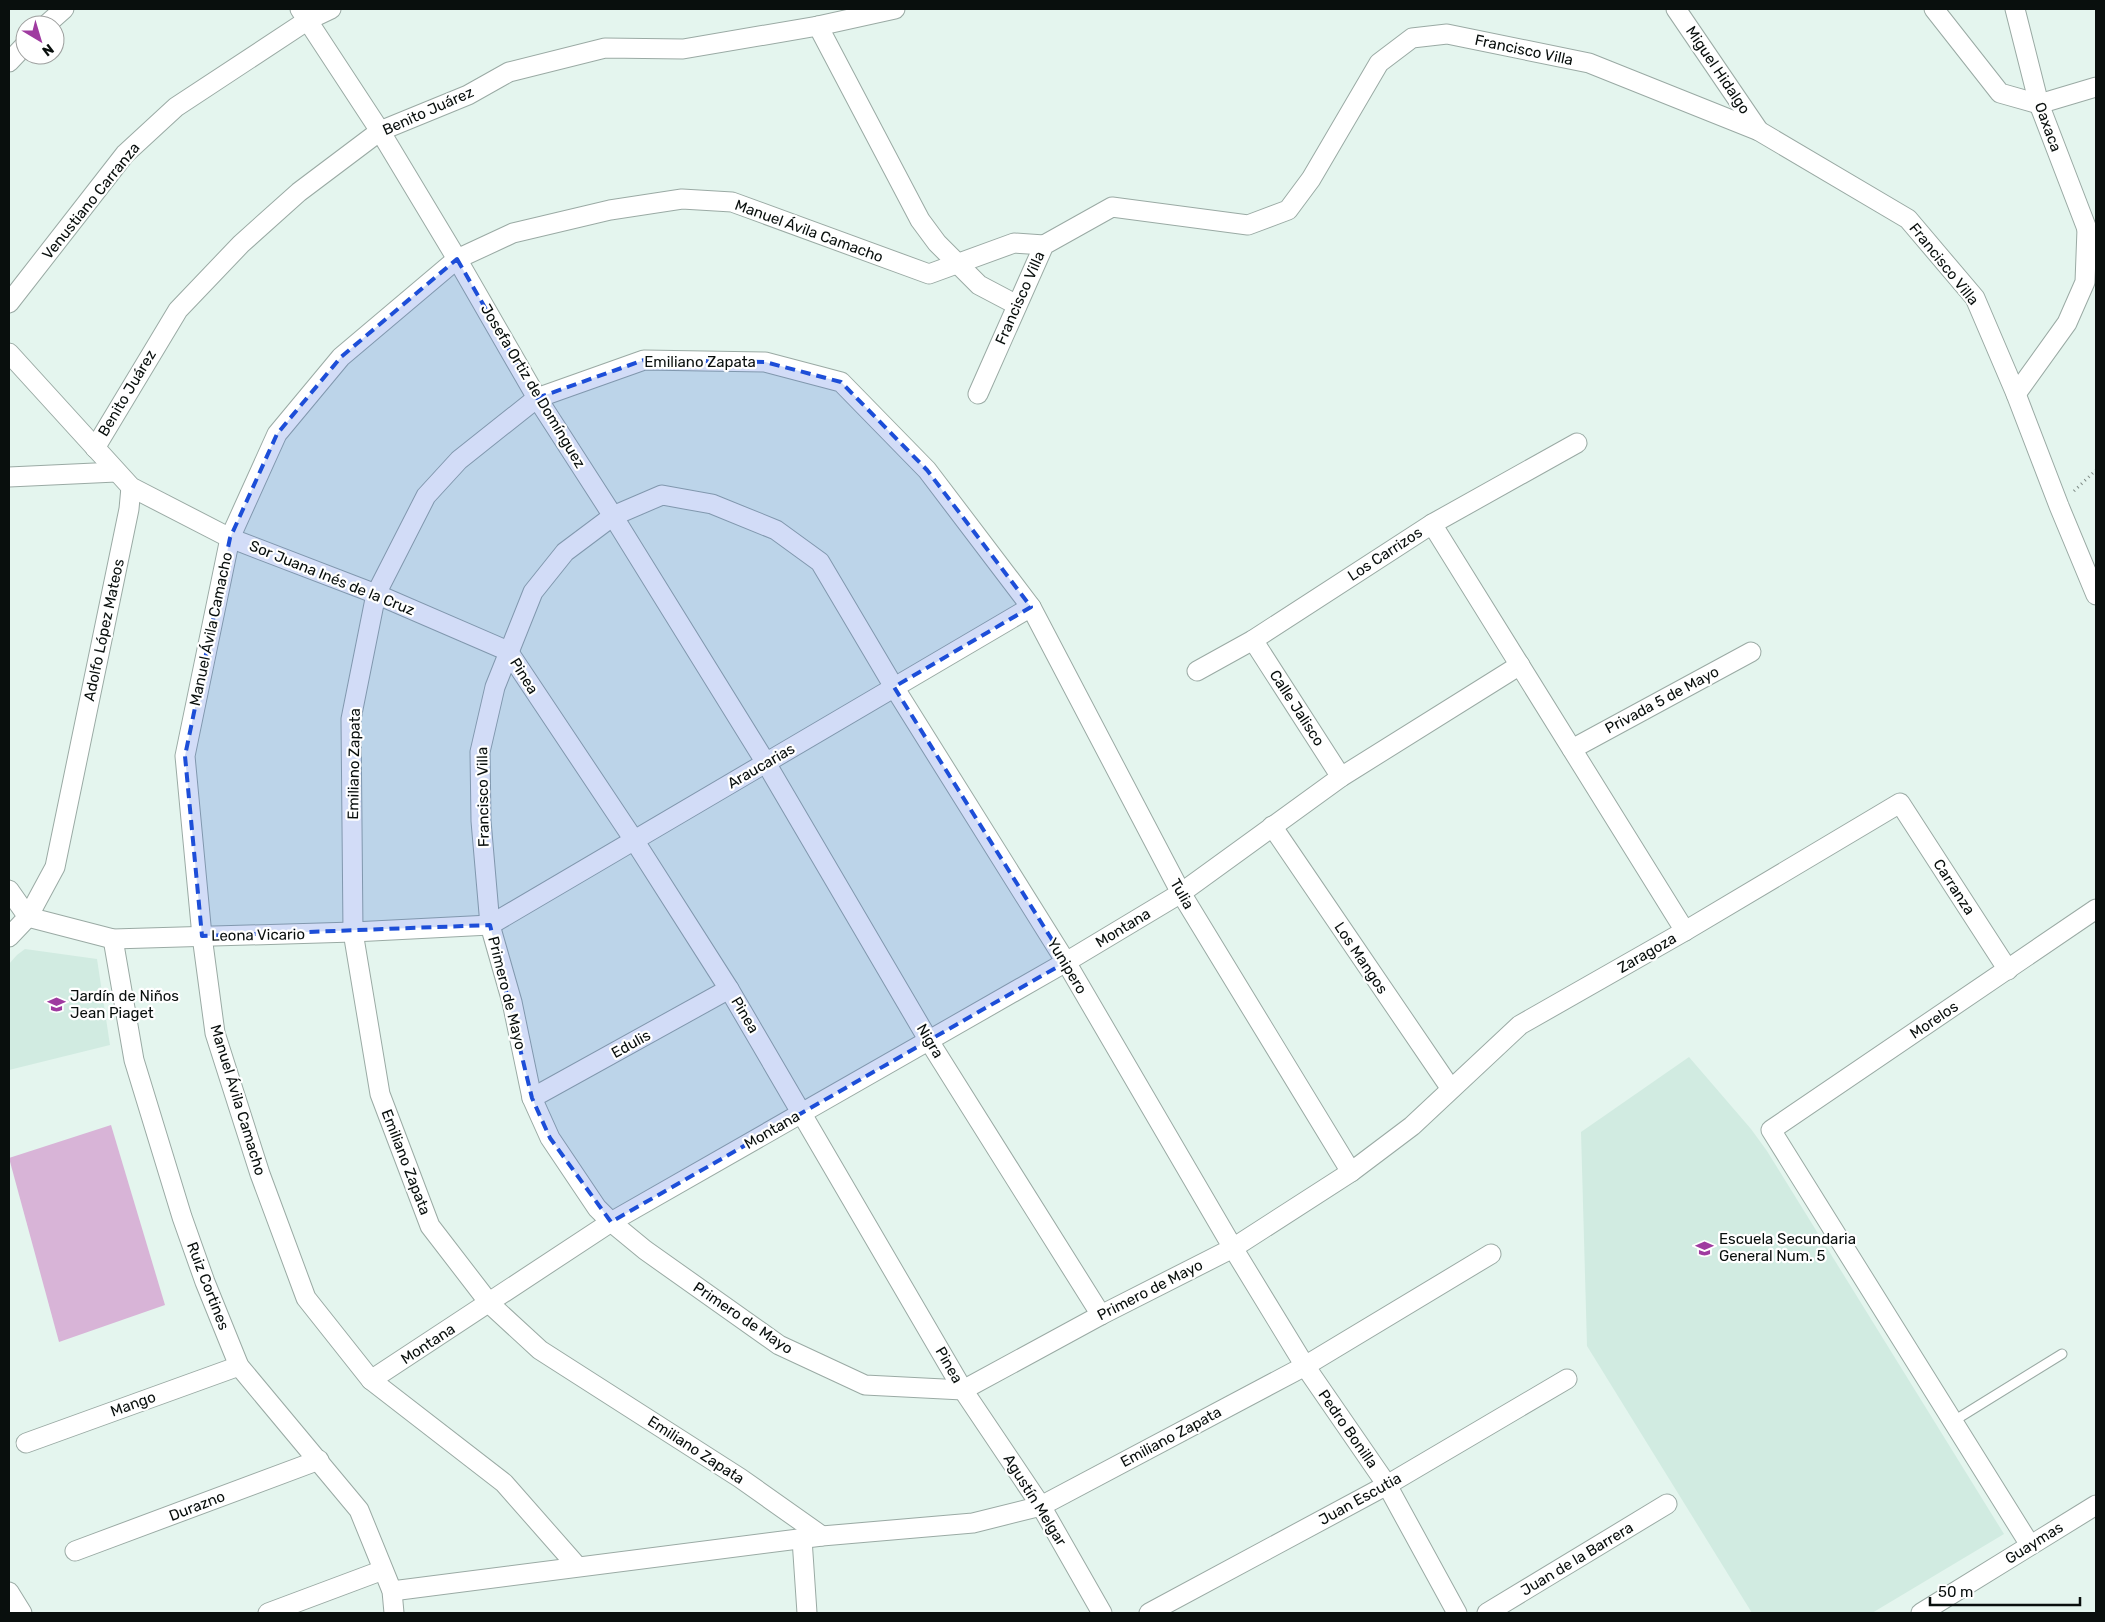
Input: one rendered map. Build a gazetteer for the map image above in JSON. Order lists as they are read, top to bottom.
{
  "streets": {
    "street": [
      "Francisco Villa",
      "Miguel Hidalgo",
      "Benito Juárez",
      "Oaxaca",
      "Venustiano Carranza",
      "Manuel Ávila Camacho",
      "Emiliano Zapata",
      "Josefa Ortiz de Domínguez",
      "Los Carrizos",
      "Sor Juana Inés de la Cruz",
      "Adolfo López Mateos",
      "Pinea",
      "Privada 5 de Mayo",
      "Calle Jalisco",
      "Araucarias",
      "Carranza",
      "Tulia",
      "Montana",
      "Leona Vicario",
      "Zaragoza",
      "Los Mangos",
      "Yunipero",
      "Primero de Mayo",
      "Morelos",
      "Nigra",
      "Edulis",
      "Ruiz Cortines",
      "Mango",
      "Pedro Bonilla",
      "Juan Escutia",
      "Agustín Melgar",
      "Durazno",
      "Guaymas",
      "Juan de la Barrera"
    ]
  },
  "crossings": [
    ["Francisco Villa", "Miguel Hidalgo"],
    ["Francisco Villa", "Manuel Ávila Camacho"],
    ["Francisco Villa", "Josefa Ortiz de Domínguez"],
    ["Francisco Villa", "Sor Juana Inés de la Cruz"],
    ["Francisco Villa", "Pinea"],
    ["Francisco Villa", "Araucarias"],
    ["Francisco Villa", "Leona Vicario"],
    ["Francisco Villa", "Yunipero"],
    ["Francisco Villa", "Primero de Mayo"],
    ["Benito Juárez", "Josefa Ortiz de Domínguez"],
    ["Venustiano Carranza", "Josefa Ortiz de Domínguez"],
    ["Manuel Ávila Camacho", "Emiliano Zapata"],
    ["Manuel Ávila Camacho", "Josefa Ortiz de Domínguez"],
    ["Manuel Ávila Camacho", "Sor Juana Inés de la Cruz"],
    ["Manuel Ávila Camacho", "Montana"],
    ["Manuel Ávila Camacho", "Leona Vicario"],
    ["Emiliano Zapata", "Josefa Ortiz de Domínguez"],
    ["Emiliano Zapata", "Sor Juana Inés de la Cruz"],
    ["Emiliano Zapata", "Araucarias"],
    ["Emiliano Zapata", "Tulia"],
    ["Emiliano Zapata", "Montana"],
    ["Emiliano Zapata", "Leona Vicario"],
    ["Emiliano Zapata", "Ruiz Cortines"],
    ["Emiliano Zapata", "Pedro Bonilla"],
    ["Emiliano Zapata", "Agustín Melgar"],
    ["Josefa Ortiz de Domínguez", "Araucarias"],
    ["Josefa Ortiz de Domínguez", "Nigra"],
    ["Los Carrizos", "Calle Jalisco"],
    ["Sor Juana Inés de la Cruz", "Adolfo López Mateos"],
    ["Sor Juana Inés de la Cruz", "Pinea"],
    ["Adolfo López Mateos", "Leona Vicario"],
    ["Pinea", "Araucarias"],
    ["Pinea", "Montana"],
    ["Pinea", "Primero de Mayo"],
    ["Pinea", "Edulis"],
    ["Pinea", "Agustín Melgar"],
    ["Calle Jalisco", "Montana"],
    ["Araucarias", "Tulia"],
    ["Araucarias", "Leona Vicario"],
    ["Araucarias", "Yunipero"],
    ["Araucarias", "Primero de Mayo"],
    ["Araucarias", "Nigra"],
    ["Carranza", "Zaragoza"],
    ["Carranza", "Morelos"],
    ["Tulia", "Montana"],
    ["Tulia", "Primero de Mayo"],
    ["Montana", "Los Mangos"],
    ["Montana", "Yunipero"],
    ["Montana", "Primero de Mayo"],
    ["Montana", "Nigra"],
    ["Leona Vicario", "Primero de Mayo"],
    ["Leona Vicario", "Ruiz Cortines"],
    ["Zaragoza", "Los Mangos"],
    ["Zaragoza", "Primero de Mayo"],
    ["Yunipero", "Primero de Mayo"],
    ["Yunipero", "Pedro Bonilla"],
    ["Primero de Mayo", "Nigra"],
    ["Primero de Mayo", "Edulis"],
    ["Primero de Mayo", "Pedro Bonilla"],
    ["Primero de Mayo", "Agustín Melgar"],
    ["Ruiz Cortines", "Mango"],
    ["Ruiz Cortines", "Durazno"],
    ["Pedro Bonilla", "Juan Escutia"]
  ],
  "places": {
    "school or university": ["Jardín de Niños Jean Piaget", "Escuela Secundaria General Num. 5"]
  },
  "scale_bar": "50 m",
  "north": "bottom right"
}
